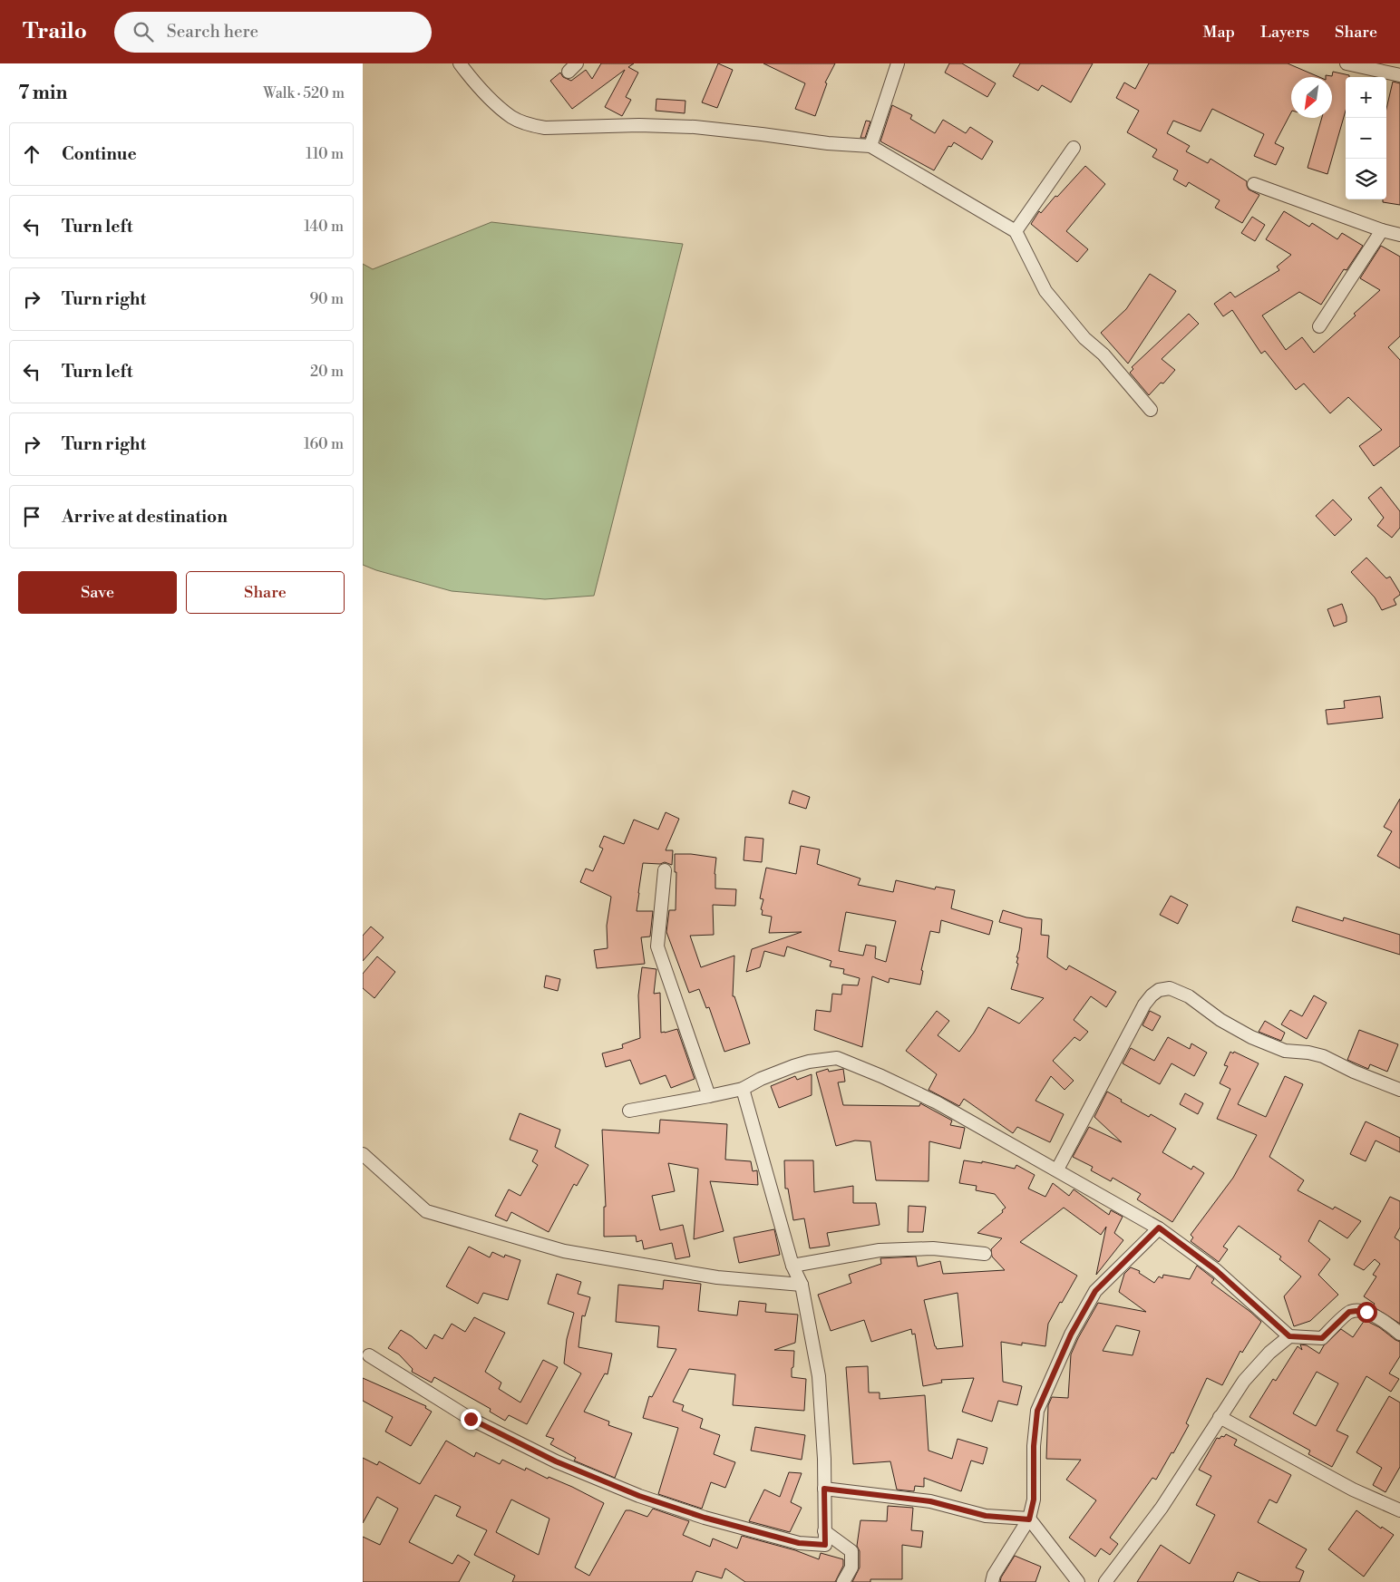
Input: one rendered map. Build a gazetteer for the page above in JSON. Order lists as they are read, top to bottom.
{
  "north": "bottom left",
  "page": {
    "header": "Trailo",
    "search": "Search here",
    "nav": ["Map", "Layers", "Share"],
    "heading": ["7 min", "Walk · 520 m"],
    "map_buttons": ["+", "−"],
    "list": [
      ["Continue", "110 m"],
      ["Turn left", "140 m"],
      ["Turn right", "90 m"],
      ["Turn left", "20 m"],
      ["Turn right", "160 m"],
      "Arrive at destination"
    ],
    "buttons": ["Save", "Share"]
  }
}
